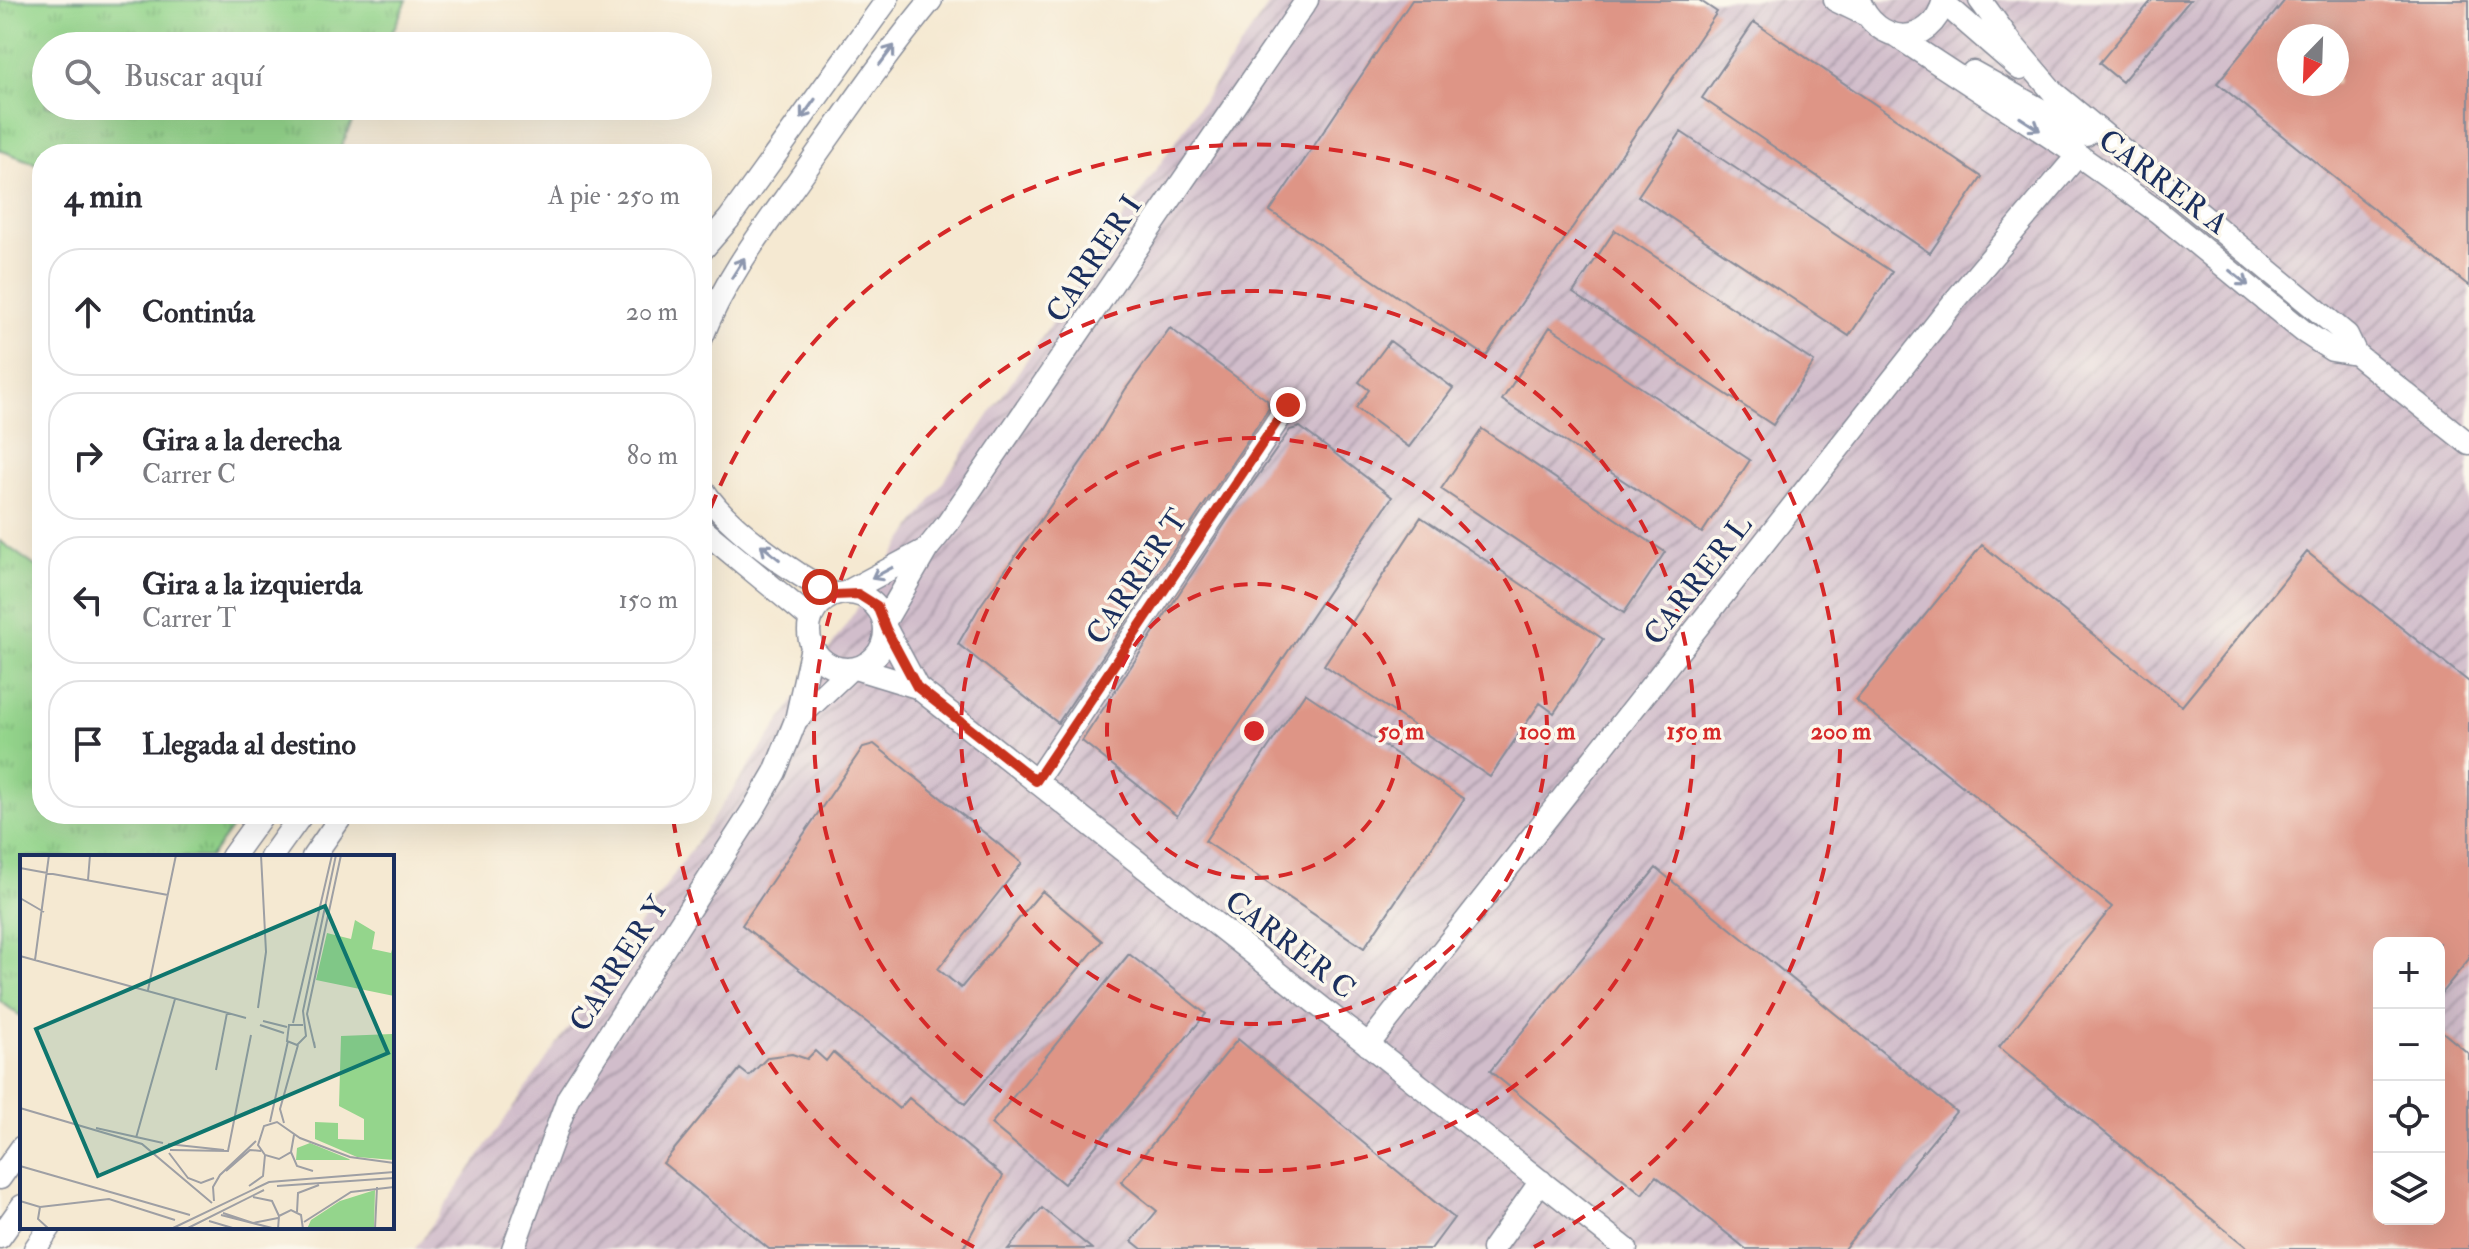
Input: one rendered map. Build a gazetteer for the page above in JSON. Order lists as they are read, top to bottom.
{
  "streets": {
    "street": [
      "CARRER A",
      "CARRER I",
      "CARRER T",
      "CARRER L",
      "CARRER C",
      "CARRER Y"
    ]
  },
  "crossings": [
    ["CARRER A", "CARRER L"],
    ["CARRER I", "CARRER C"],
    ["CARRER I", "CARRER Y"],
    ["CARRER T", "CARRER C"],
    ["CARRER L", "CARRER C"],
    ["CARRER C", "CARRER Y"]
  ],
  "north": "bottom left",
  "page": {
    "search": "Buscar aquí",
    "heading": ["4 min", "A pie · 250 m"],
    "list": [
      ["Continúa", "20 m"],
      ["Gira a la derecha", "Carrer C", "80 m"],
      ["Gira a la izquierda", "Carrer T", "150 m"],
      "Llegada al destino"
    ],
    "map_buttons": ["+", "−"]
  },
  "rings": [
    "50 m",
    "100 m",
    "150 m",
    "200 m"
  ]
}
